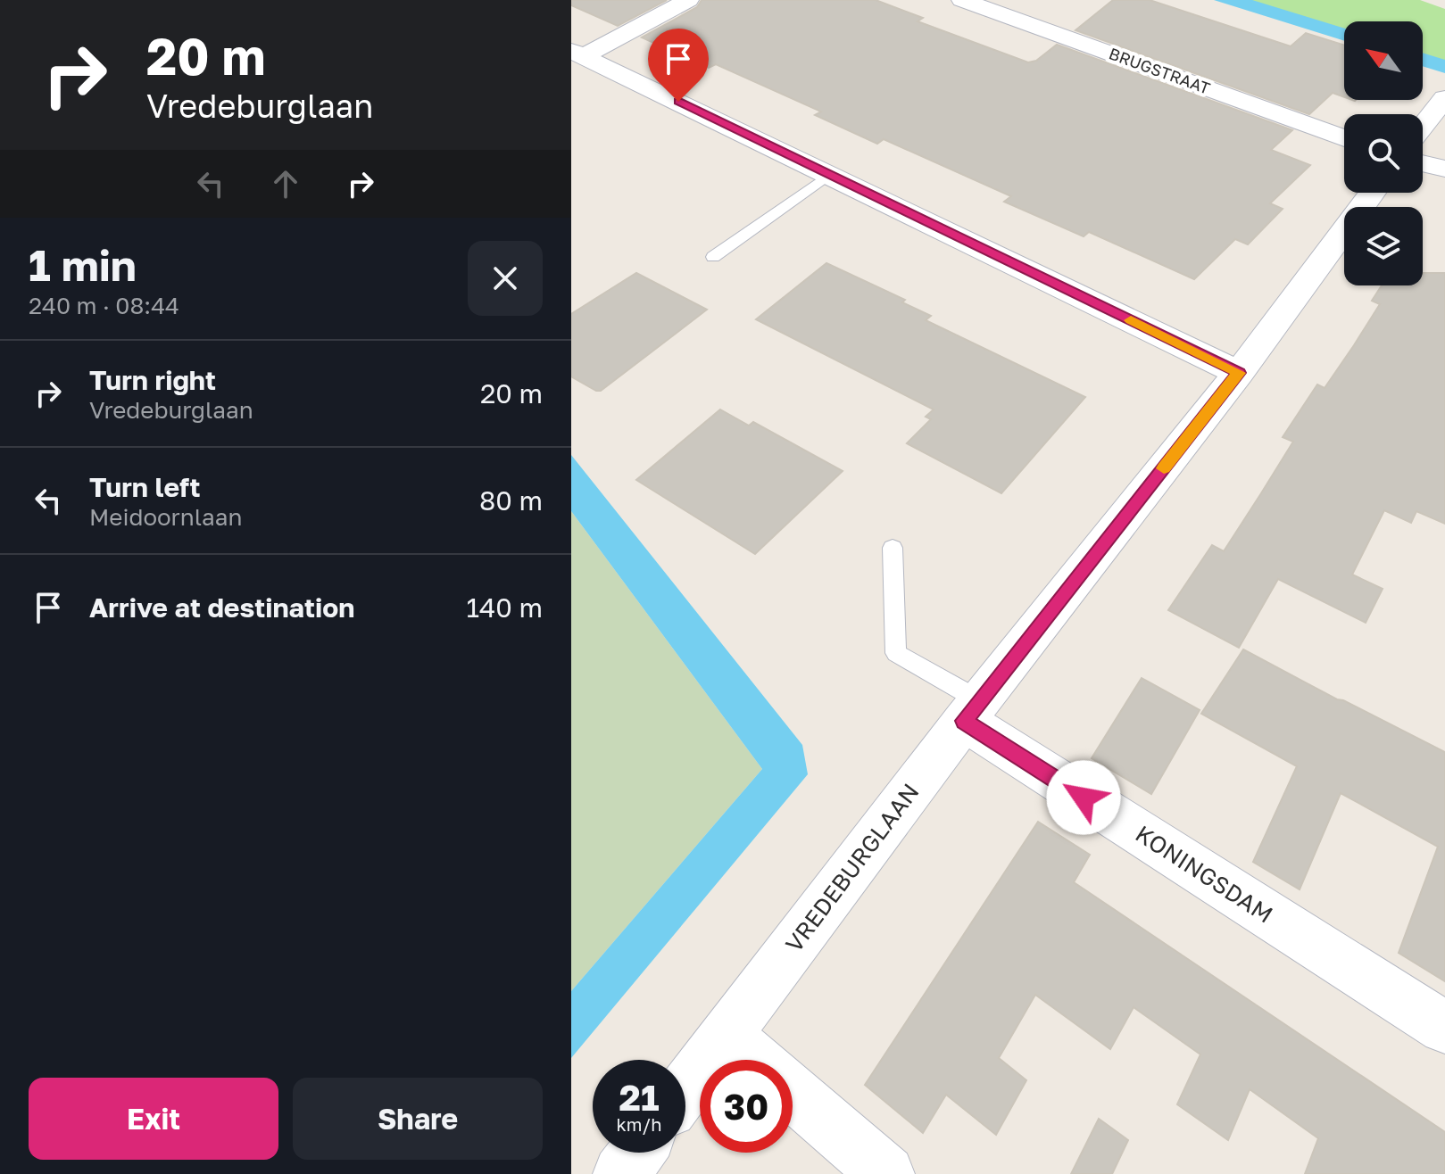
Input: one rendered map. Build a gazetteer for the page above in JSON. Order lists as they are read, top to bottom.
{
  "streets": {
    "street": ["BRUGSTRAAT", "VREDEBURGLAAN", "KONINGSDAM"]
  },
  "crossings": [
    ["VREDEBURGLAAN", "KONINGSDAM"]
  ],
  "north": "top left",
  "page": {
    "turn": ["20 m", "Vredeburglaan"],
    "heading": ["1 min", "240 m · 08:44"],
    "list": [
      {
        "name": "Turn right",
        "note": "Vredeburglaan",
        "value": "20 m"
      },
      {
        "name": "Turn left",
        "note": "Meidoornlaan",
        "value": "80 m"
      },
      {
        "name": "Arrive at destination",
        "value": "140 m"
      }
    ],
    "speed": "21 km/h",
    "limit": "30",
    "buttons": ["Exit", "Share"]
  }
}
